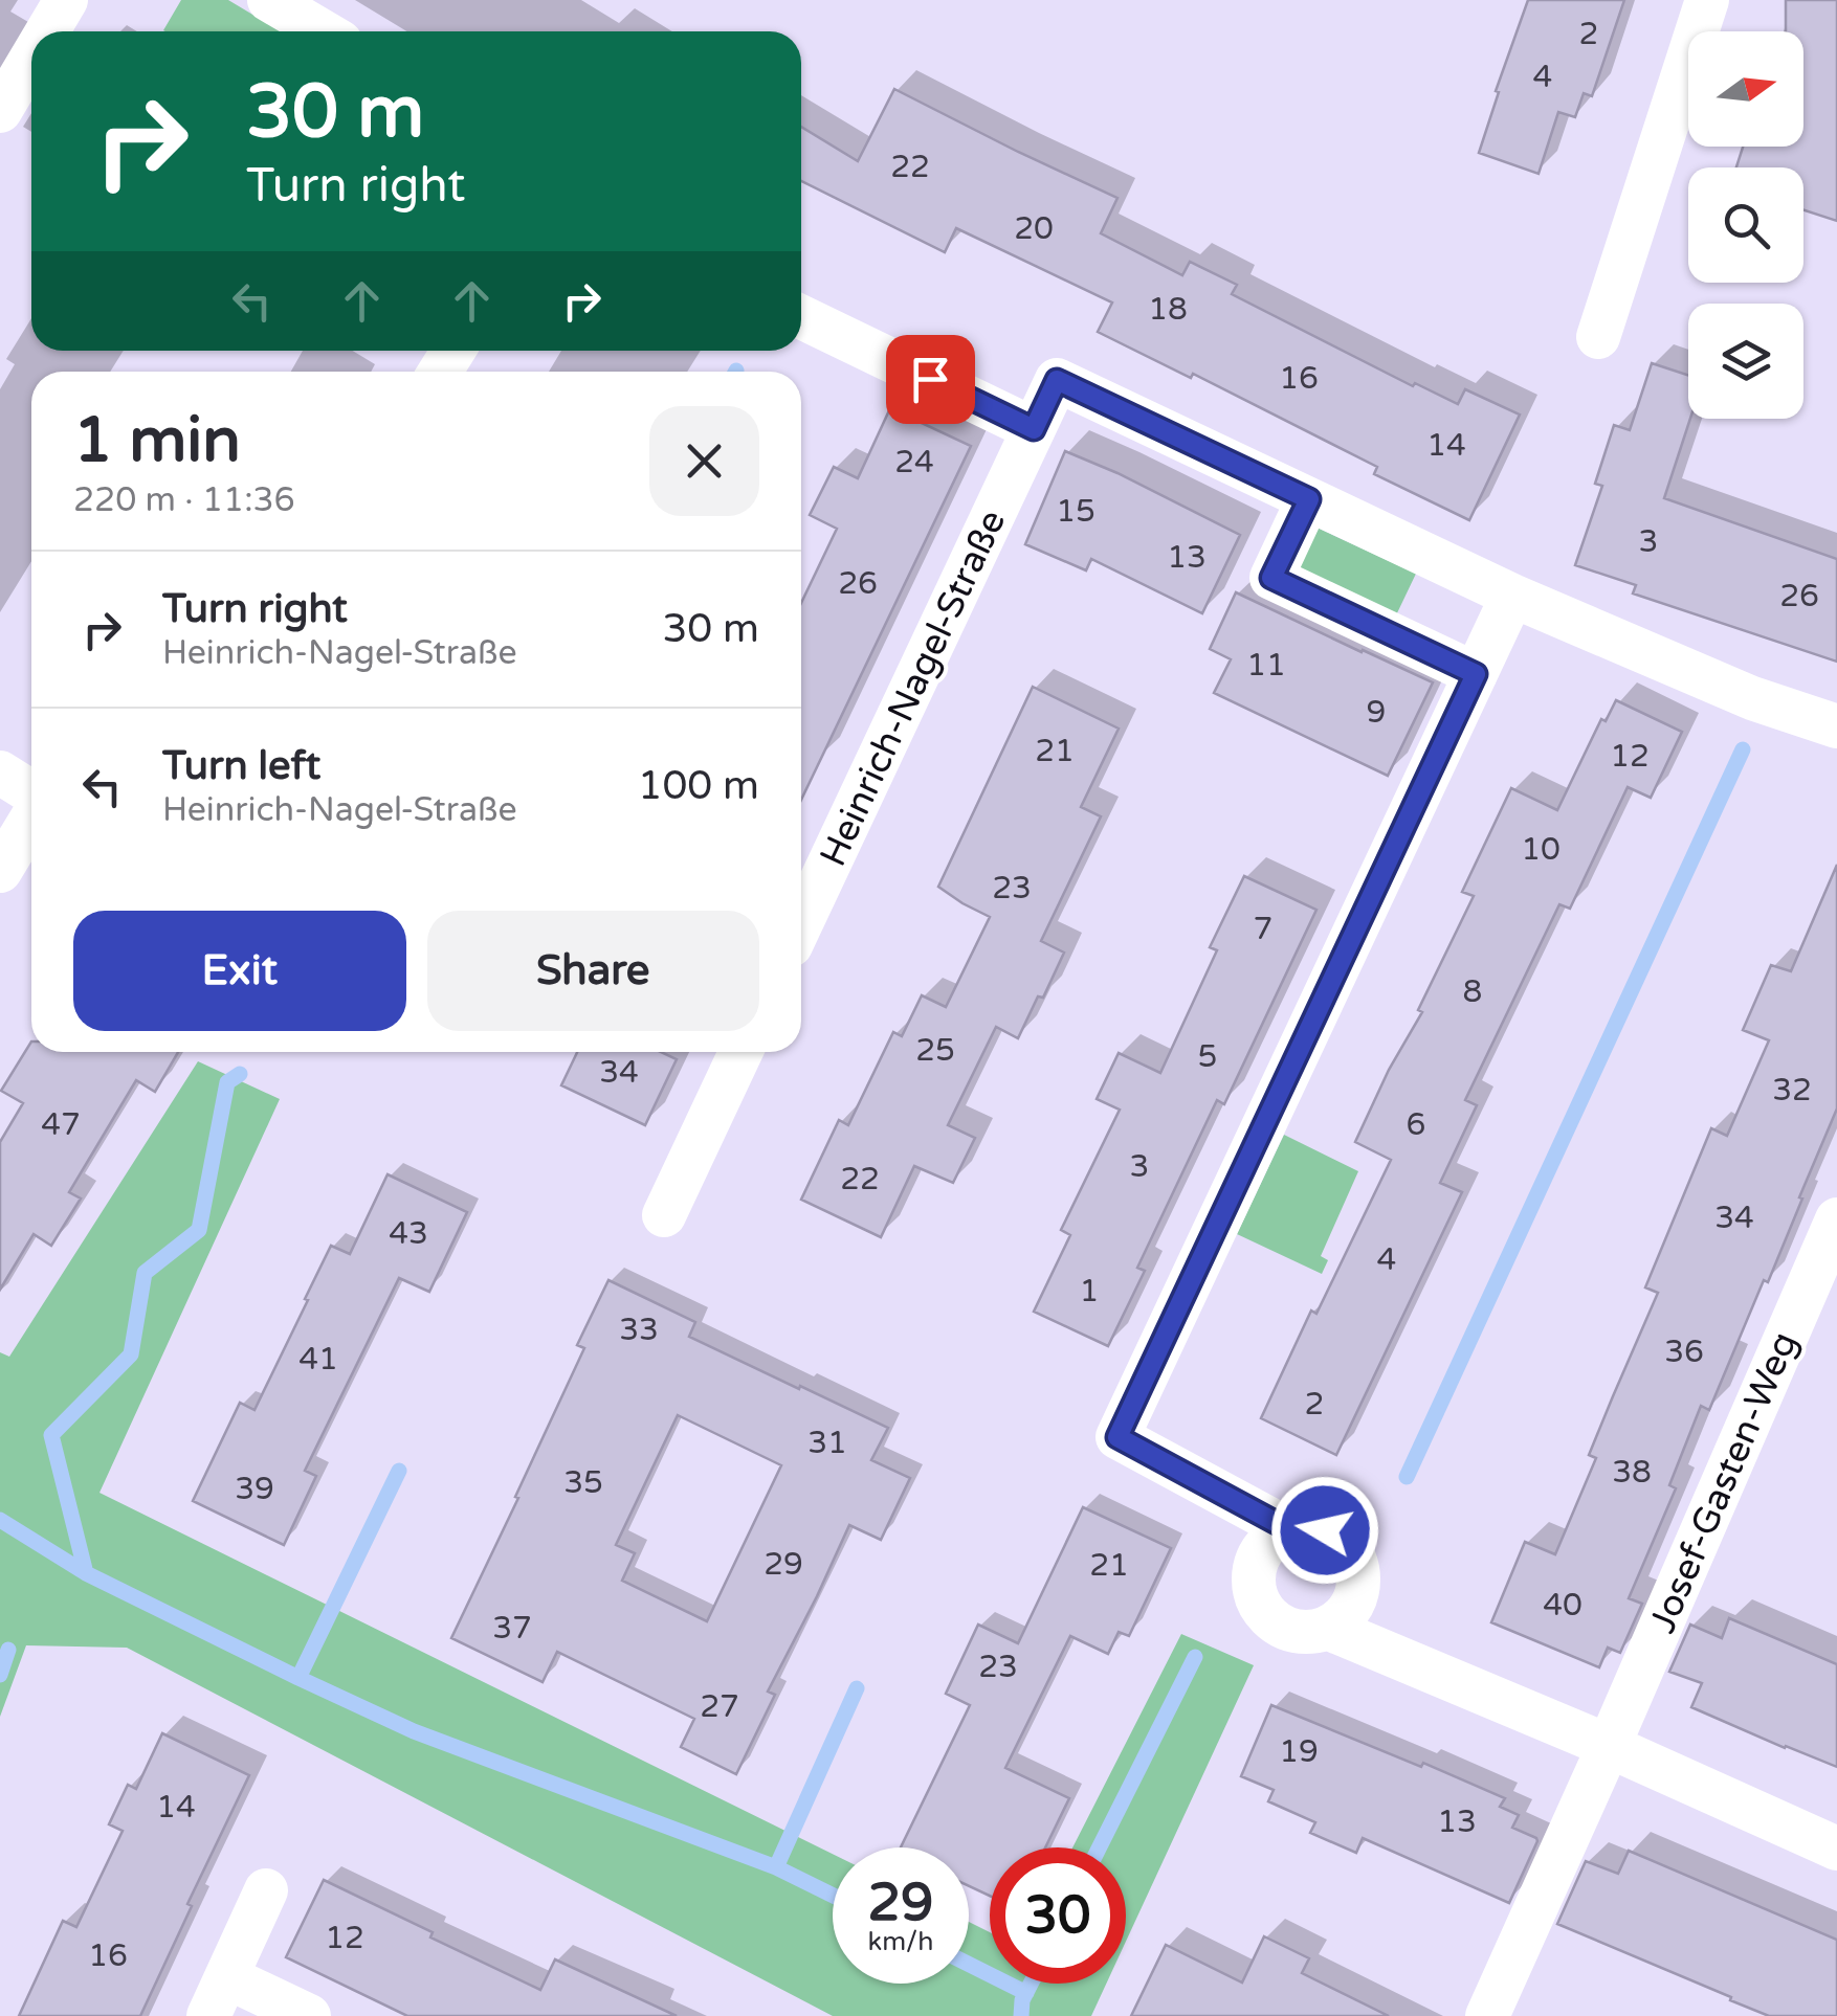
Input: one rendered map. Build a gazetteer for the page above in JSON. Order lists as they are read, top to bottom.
{
  "streets": {
    "street": ["Heinrich-Nagel-Straße", "Josef-Gasten-Weg"]
  },
  "house_numbers": [
    "2",
    "4",
    "22",
    "20",
    "18",
    "16",
    "14",
    "24",
    "15",
    "3",
    "13",
    "26",
    "26",
    "11",
    "9",
    "21",
    "12",
    "10",
    "23",
    "7",
    "8",
    "25",
    "5",
    "34",
    "32",
    "47",
    "6",
    "3",
    "22",
    "34",
    "43",
    "4",
    "1",
    "33",
    "36",
    "41",
    "2",
    "31",
    "38",
    "35",
    "39",
    "29",
    "21",
    "40",
    "37",
    "23",
    "27",
    "19",
    "14",
    "13",
    "12",
    "16"
  ],
  "north": "right",
  "page": {
    "turn": ["30 m", "Turn right"],
    "heading": ["1 min", "220 m · 11:36"],
    "list": [
      {
        "name": "Turn right",
        "note": "Heinrich-Nagel-Straße",
        "value": "30 m"
      },
      {
        "name": "Turn left",
        "note": "Heinrich-Nagel-Straße",
        "value": "100 m"
      }
    ],
    "buttons": ["Exit", "Share"],
    "speed": "29 km/h",
    "limit": "30"
  }
}
